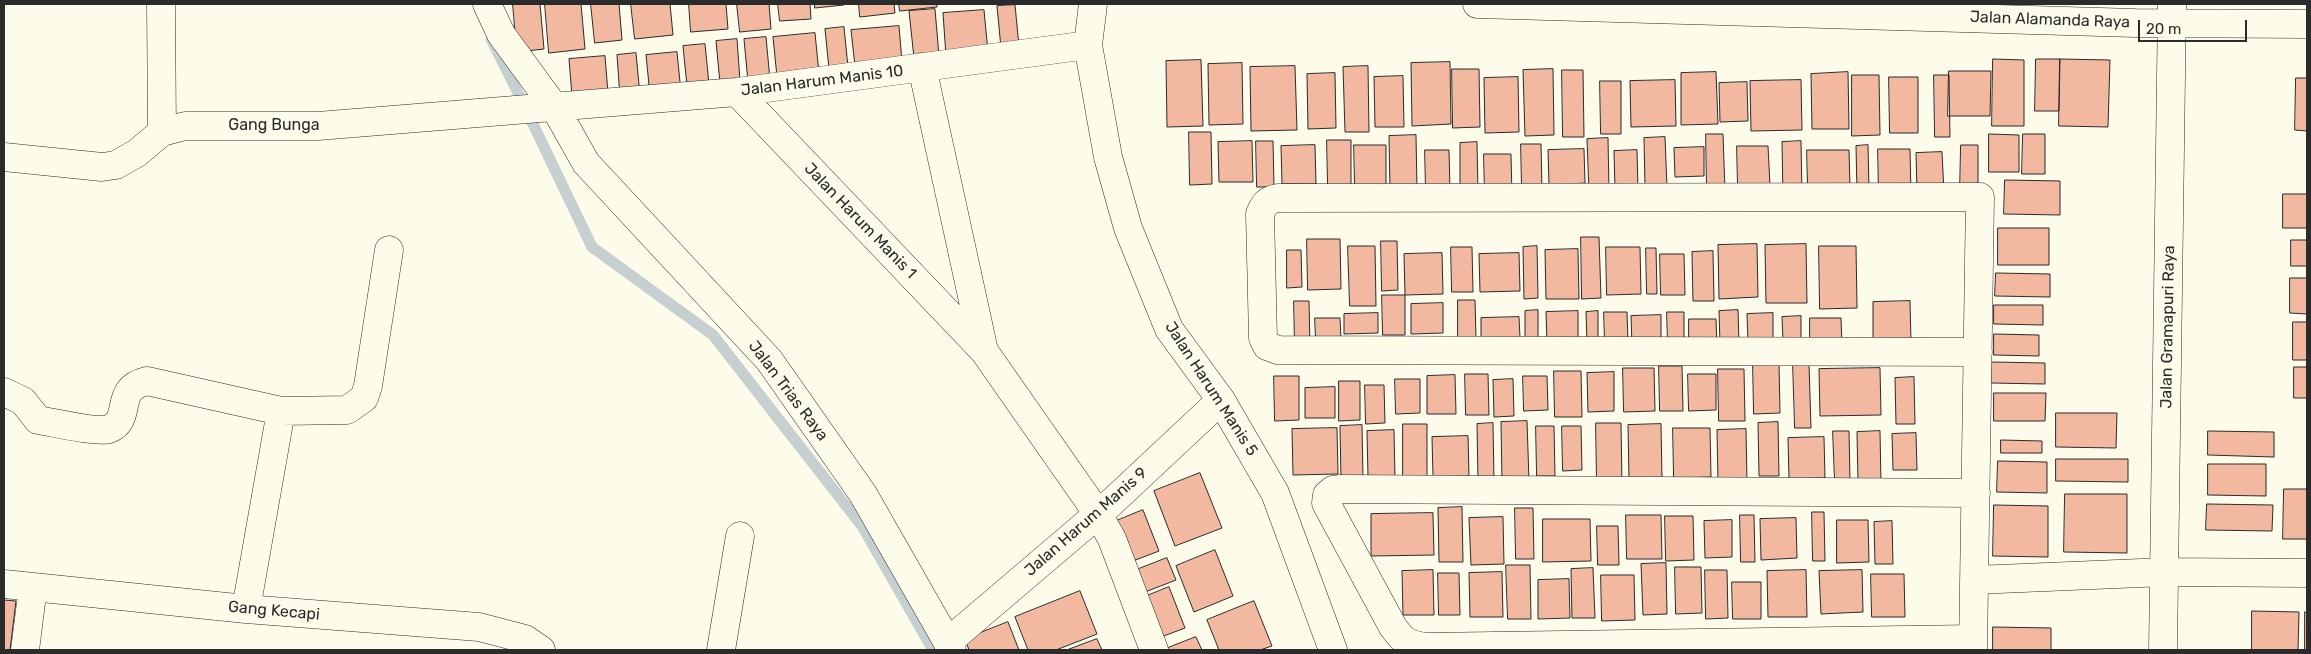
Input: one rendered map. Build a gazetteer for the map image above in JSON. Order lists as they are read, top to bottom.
{
  "streets": {
    "street": [
      "Jalan Alamanda Raya",
      "Jalan Harum Manis 10",
      "Gang Bunga",
      "Jalan Harum Manis 1",
      "Jalan Gramapuri Raya",
      "Jalan Harum Manis 5",
      "Jalan Trias Raya",
      "Jalan Harum Manis 9",
      "Gang Kecapi"
    ]
  },
  "crossings": [
    ["Jalan Alamanda Raya", "Jalan Gramapuri Raya"],
    ["Jalan Harum Manis 10", "Gang Bunga"],
    ["Jalan Harum Manis 10", "Jalan Harum Manis 1"],
    ["Jalan Harum Manis 10", "Jalan Harum Manis 5"],
    ["Jalan Harum Manis 10", "Jalan Trias Raya"],
    ["Gang Bunga", "Jalan Trias Raya"],
    ["Jalan Harum Manis 1", "Jalan Harum Manis 9"],
    ["Jalan Harum Manis 5", "Jalan Harum Manis 9"],
    ["Jalan Trias Raya", "Jalan Harum Manis 9"]
  ],
  "scale_bar": "20 m"
}
